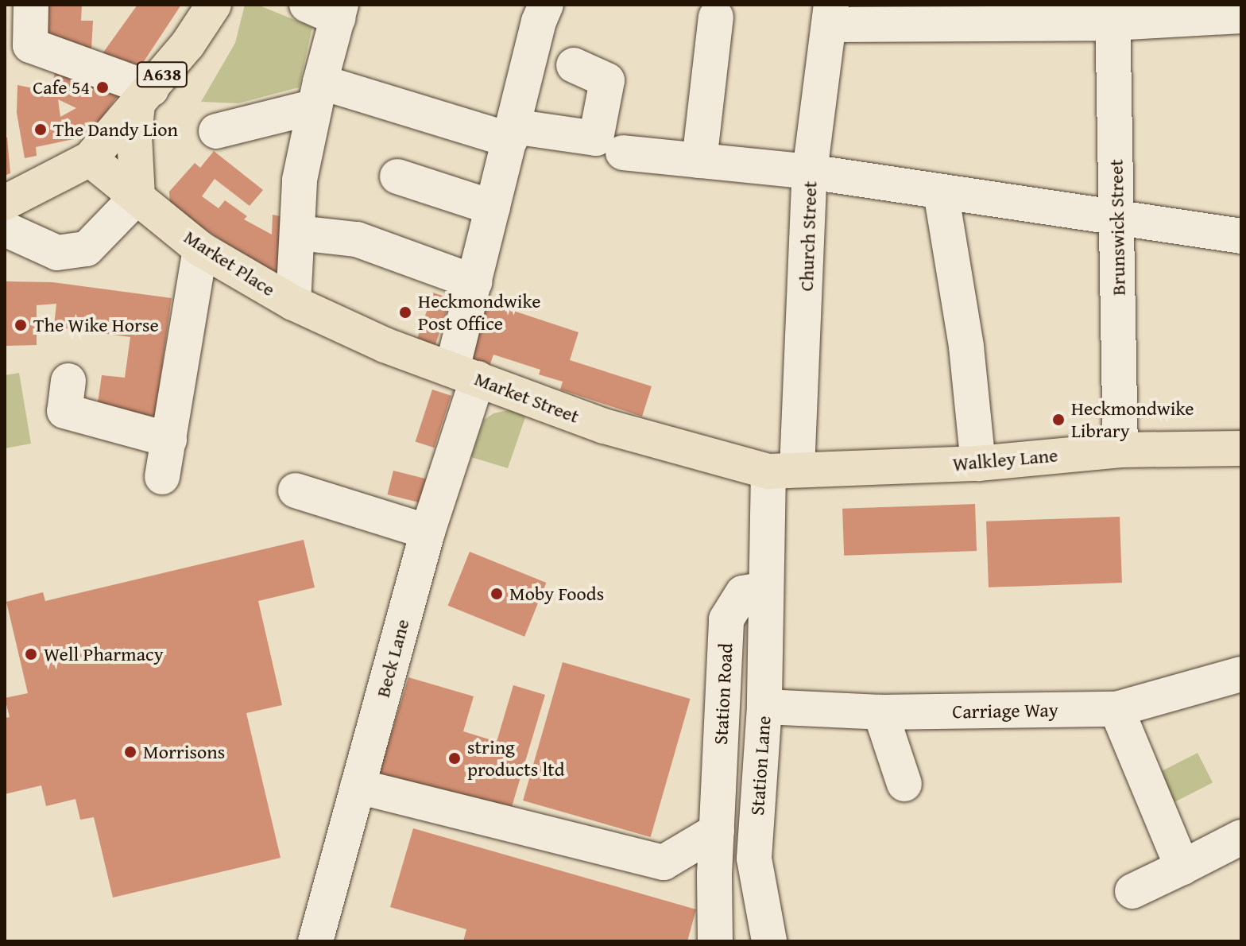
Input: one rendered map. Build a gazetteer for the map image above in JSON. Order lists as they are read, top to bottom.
{
  "streets": {
    "main road": [
      "A638",
      "Market Place",
      "Market Street",
      "Walkley Lane"
    ],
    "street": [
      "Brunswick Street",
      "Church Street",
      "Beck Lane",
      "Station Road",
      "Carriage Way",
      "Station Lane"
    ]
  },
  "crossings": [
    ["A638", "Market Place"],
    ["Brunswick Street", "Walkley Lane"],
    ["Church Street", "Market Street"],
    ["Church Street", "Walkley Lane"],
    ["Market Place", "Market Street"],
    ["Market Street", "Walkley Lane"],
    ["Market Street", "Beck Lane"],
    ["Station Road", "Station Lane"],
    ["Carriage Way", "Station Lane"]
  ],
  "places": [
    "Cafe 54",
    "The Dandy Lion",
    "Heckmondwike Post Office",
    "The Wike Horse",
    "Heckmondwike Library",
    "Moby Foods",
    "Well Pharmacy",
    "Morrisons",
    "string products ltd"
  ]
}
